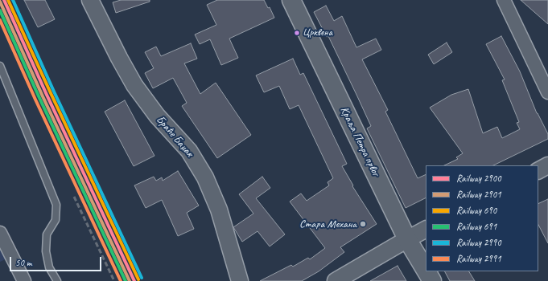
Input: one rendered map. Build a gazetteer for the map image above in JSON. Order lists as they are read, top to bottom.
{
  "streets": {
    "main road": ["Краља Петра првог"],
    "street": ["Браће Баџак"]
  },
  "places": ["Црквена", "Стара Механа"],
  "lines": [
    "rail line 2900",
    "rail line 690",
    "rail line 2990",
    "rail line 2901",
    "rail line 691",
    "rail line 2991"
  ],
  "legend": [
    "Railway 2900",
    "Railway 2901",
    "Railway 690",
    "Railway 691",
    "Railway 2990",
    "Railway 2991"
  ],
  "scale_bar": "50 m"
}
